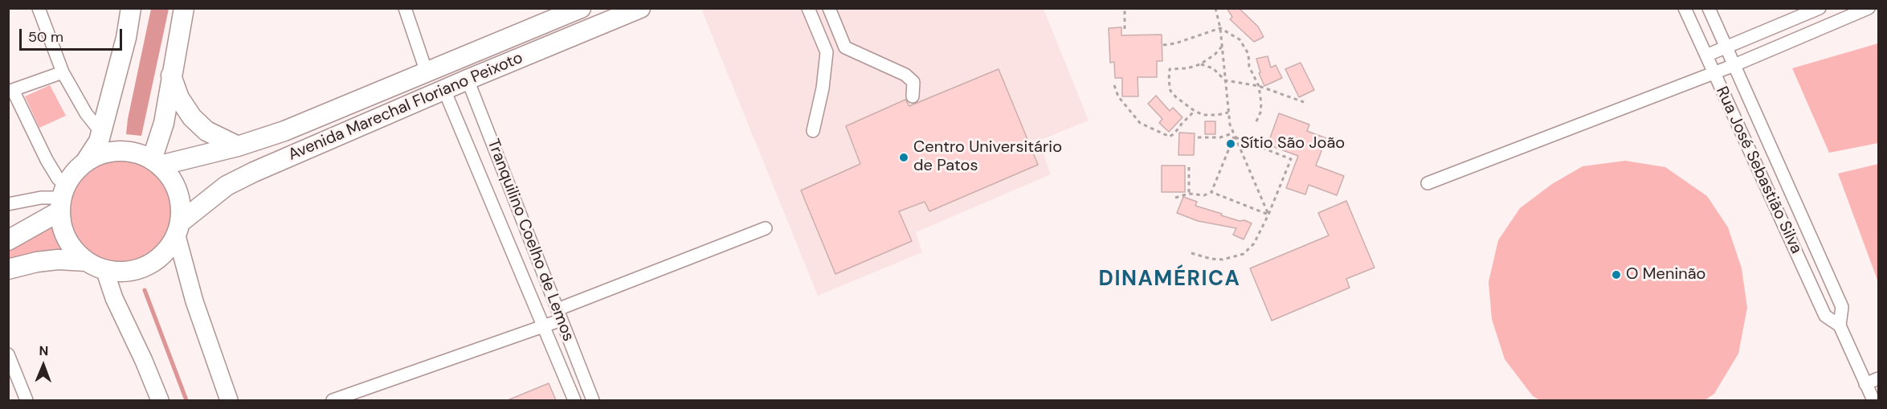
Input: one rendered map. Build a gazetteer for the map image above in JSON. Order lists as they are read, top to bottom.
{
  "streets": {
    "main road": ["Avenida Marechal Floriano Peixoto"],
    "street": ["Rua José Sebastião Silva", "Tranquilino Coelho de Lemos"]
  },
  "crossings": [
    ["Avenida Marechal Floriano Peixoto", "Tranquilino Coelho de Lemos"]
  ],
  "districts": ["DINAMÉRICA"],
  "places": ["Sítio São João", "Centro Universitário de Patos", "O Meninão"],
  "scale_bar": "50 m",
  "north": "top"
}
